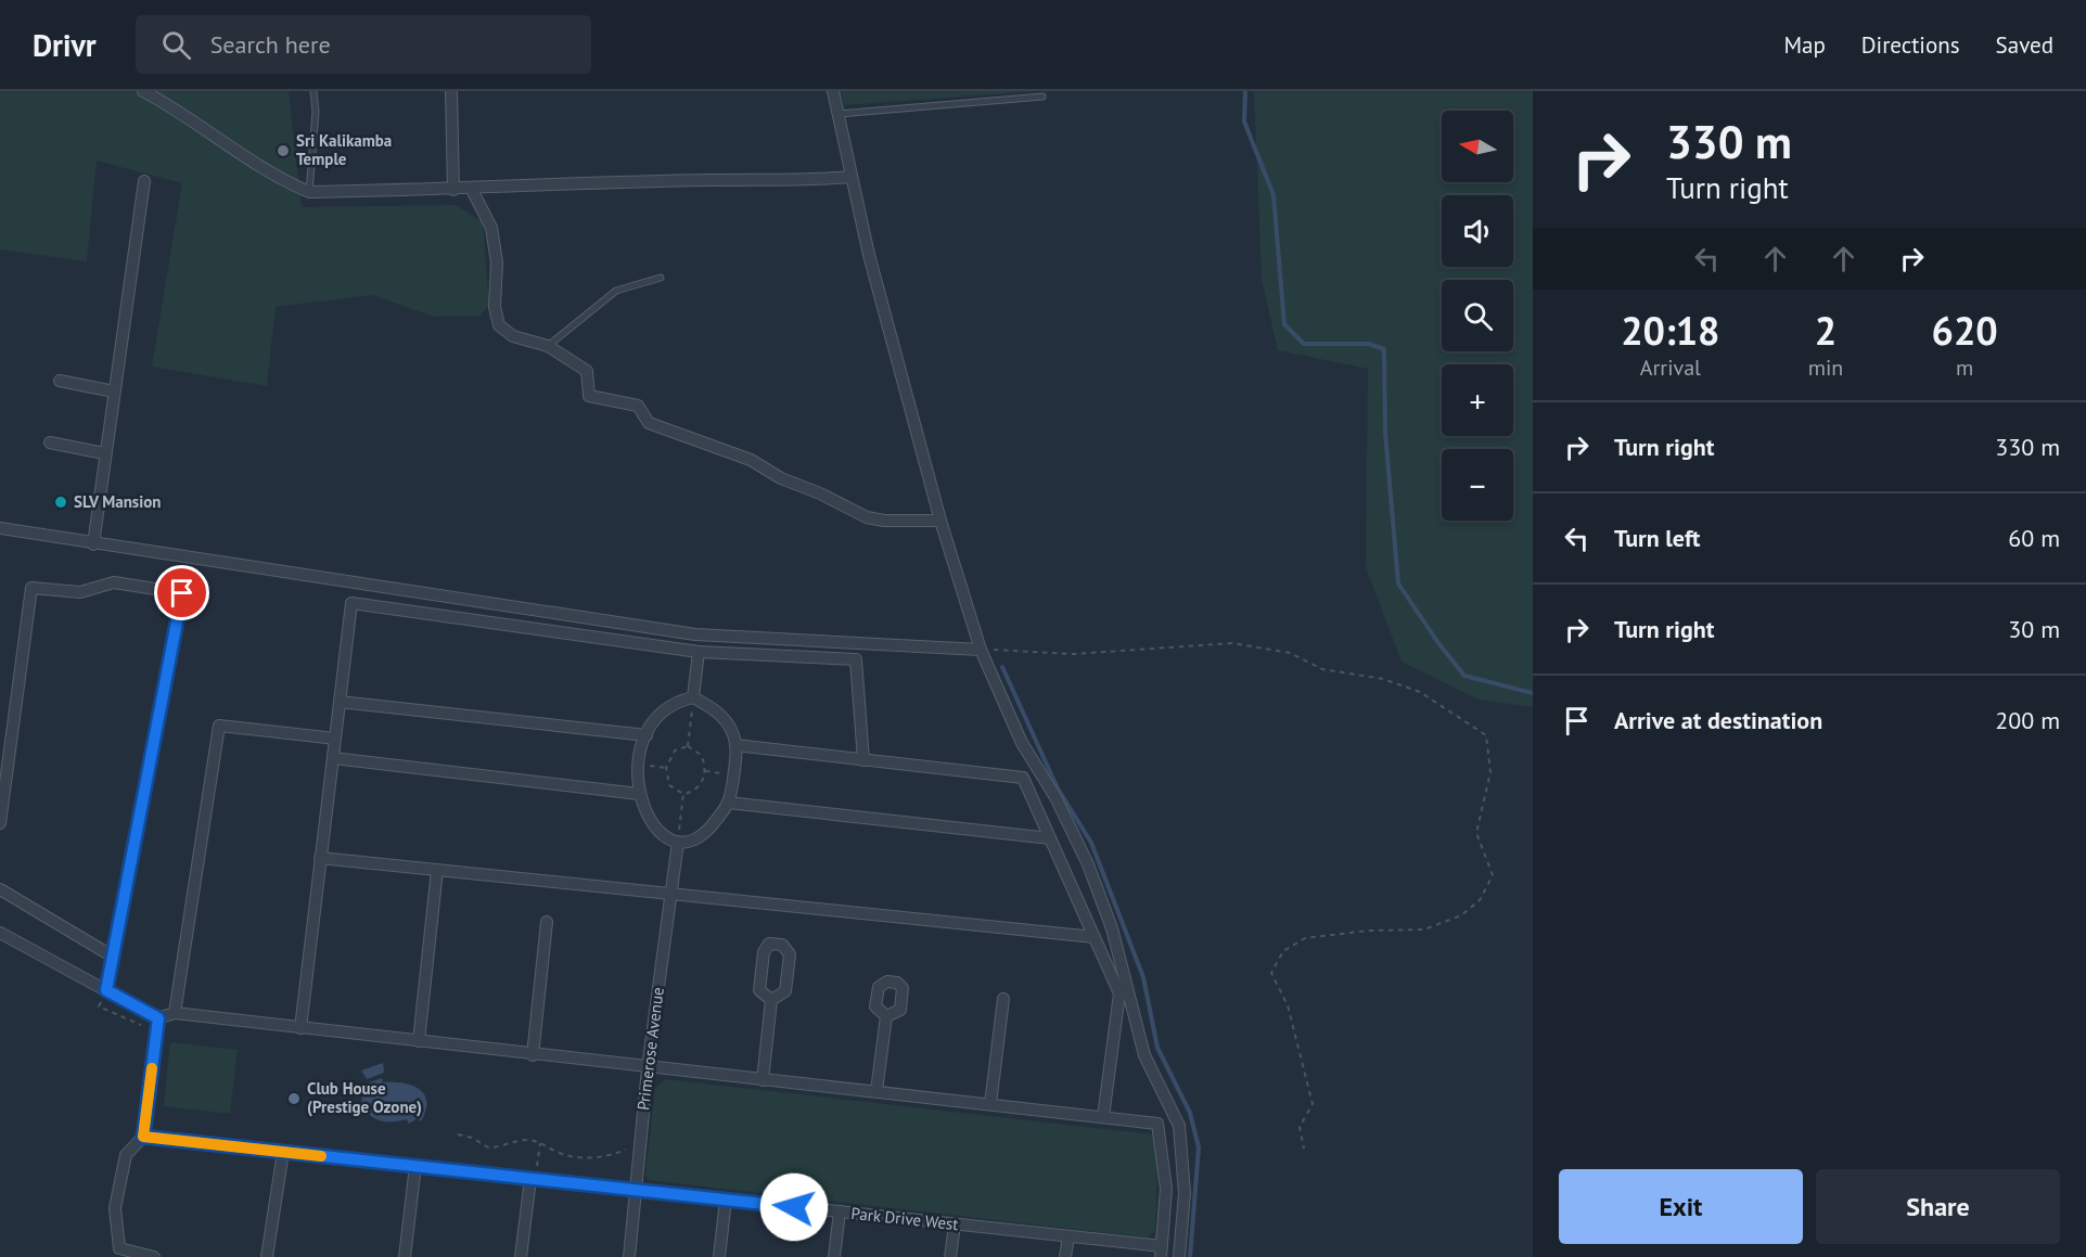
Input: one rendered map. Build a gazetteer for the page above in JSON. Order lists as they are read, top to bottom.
{
  "streets": {
    "street": ["Primerose Avenue", "Park Drive West"]
  },
  "crossings": [
    ["Primerose Avenue", "Park Drive West"]
  ],
  "places": ["Sri Kalikamba Temple", "SLV Mansion", "Club House (Prestige Ozone)"],
  "north": "left",
  "page": {
    "header": "Drivr",
    "search": "Search here",
    "nav": ["Map", "Directions", "Saved"],
    "turn": ["330 m", "Turn right"],
    "map_buttons": ["+", "−"],
    "eta": [
      "20:18",
      "Arrival",
      "2",
      "min",
      "620",
      "m"
    ],
    "list": [
      {
        "name": "Turn right",
        "value": "330 m"
      },
      {
        "name": "Turn left",
        "value": "60 m"
      },
      {
        "name": "Turn right",
        "value": "30 m"
      },
      {
        "name": "Arrive at destination",
        "value": "200 m"
      }
    ],
    "buttons": ["Exit", "Share"]
  }
}
